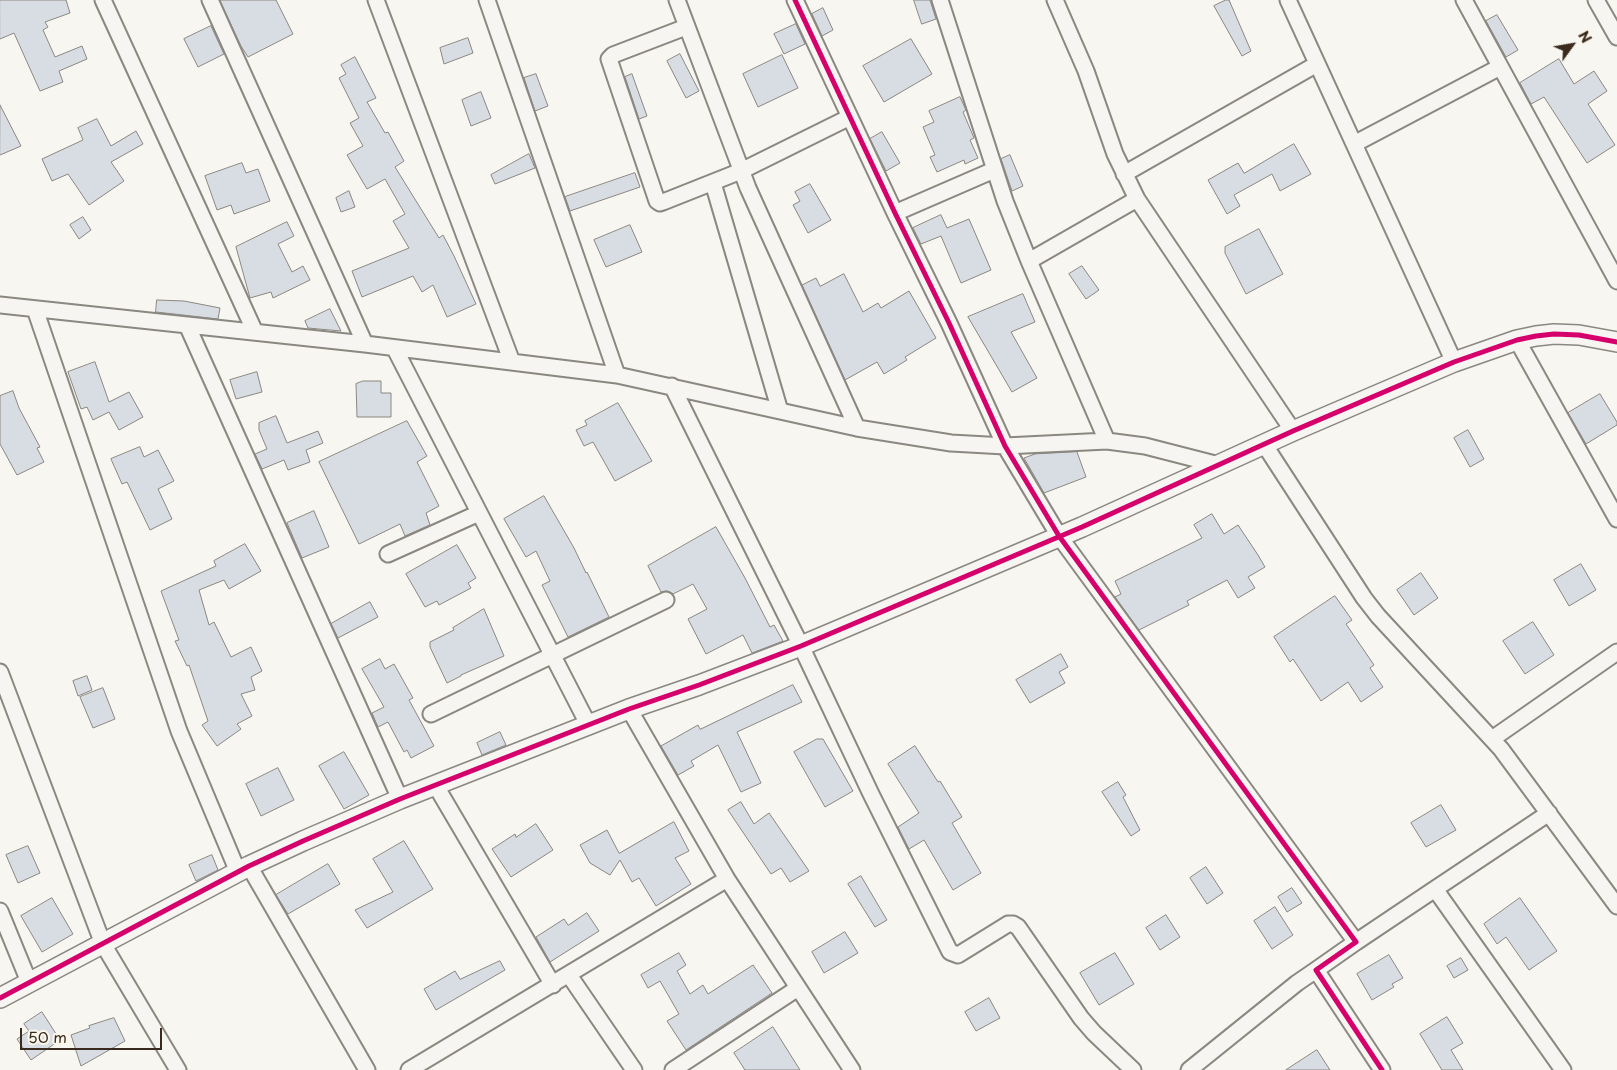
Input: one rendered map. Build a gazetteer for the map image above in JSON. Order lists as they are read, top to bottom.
{
  "scale_bar": "50 m",
  "north": "top right"
}
